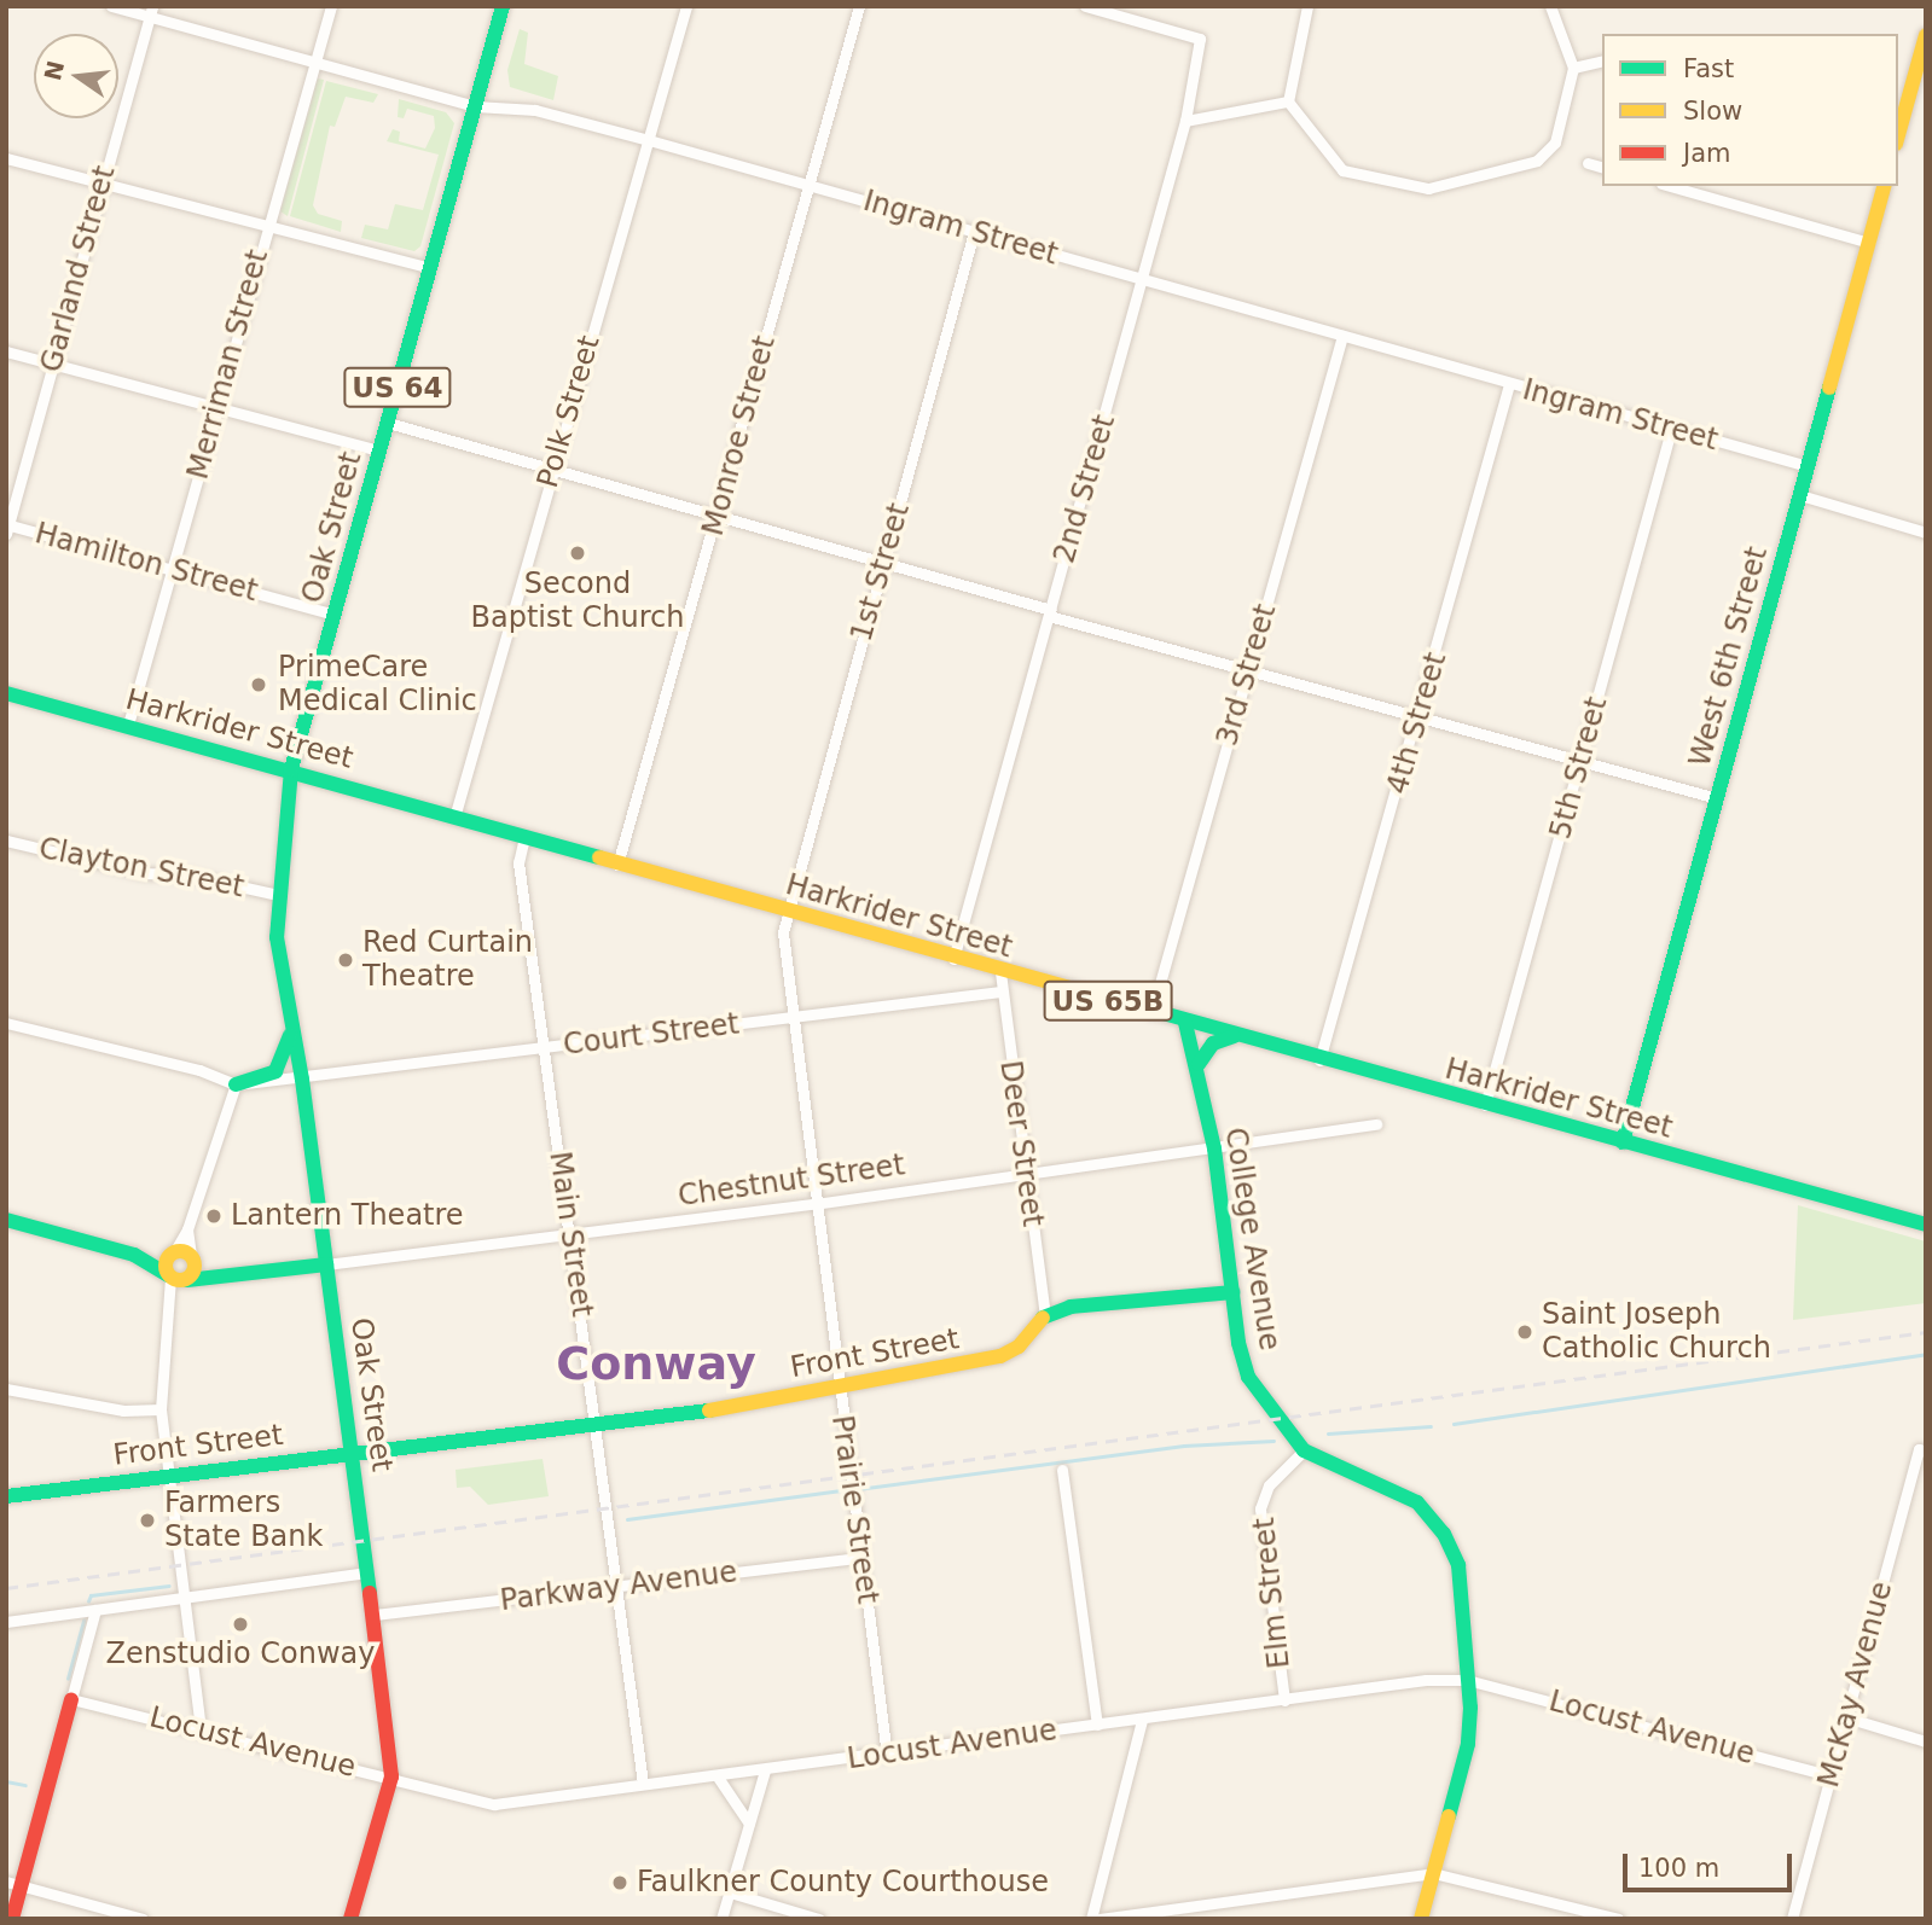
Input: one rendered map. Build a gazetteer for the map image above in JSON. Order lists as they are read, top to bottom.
{
  "streets": {
    "main road": [
      "US 64",
      "Oak Street",
      "West 6th Street",
      "Harkrider Street",
      "US 65B",
      "Chestnut Street",
      "College Avenue",
      "Front Street"
    ],
    "street": [
      "Ingram Street",
      "Garland Street",
      "Merriman Street",
      "Polk Street",
      "Monroe Street",
      "2nd Street",
      "Hamilton Street",
      "1st Street",
      "3rd Street",
      "4th Street",
      "5th Street",
      "Clayton Street",
      "Court Street",
      "Deer Street",
      "Main Street",
      "Prairie Street",
      "Parkway Avenue",
      "Elm Street",
      "McKay Avenue",
      "Locust Avenue"
    ]
  },
  "crossings": [
    ["Ingram Street", "Garland Street"],
    ["Ingram Street", "Merriman Street"],
    ["Ingram Street", "Polk Street"],
    ["Ingram Street", "Monroe Street"],
    ["Ingram Street", "2nd Street"],
    ["Ingram Street", "Oak Street"],
    ["Ingram Street", "1st Street"],
    ["Ingram Street", "West 6th Street"],
    ["Ingram Street", "3rd Street"],
    ["Ingram Street", "4th Street"],
    ["Ingram Street", "5th Street"],
    ["Garland Street", "Hamilton Street"],
    ["Merriman Street", "Hamilton Street"],
    ["Merriman Street", "Harkrider Street"],
    ["Polk Street", "Harkrider Street"],
    ["Monroe Street", "Harkrider Street"],
    ["2nd Street", "Harkrider Street"],
    ["Oak Street", "Hamilton Street"],
    ["Oak Street", "Harkrider Street"],
    ["Oak Street", "Clayton Street"],
    ["Oak Street", "Court Street"],
    ["Oak Street", "Chestnut Street"],
    ["Oak Street", "Front Street"],
    ["Oak Street", "Parkway Avenue"],
    ["Oak Street", "Locust Avenue"],
    ["1st Street", "Harkrider Street"],
    ["1st Street", "Prairie Street"],
    ["West 6th Street", "Harkrider Street"],
    ["3rd Street", "Harkrider Street"],
    ["4th Street", "Harkrider Street"],
    ["Harkrider Street", "5th Street"],
    ["Harkrider Street", "Deer Street"],
    ["Harkrider Street", "Main Street"],
    ["Harkrider Street", "College Avenue"],
    ["Harkrider Street", "Prairie Street"],
    ["Court Street", "Deer Street"],
    ["Court Street", "Main Street"],
    ["Court Street", "Prairie Street"],
    ["Deer Street", "Chestnut Street"],
    ["Deer Street", "Front Street"],
    ["Chestnut Street", "Main Street"],
    ["Chestnut Street", "College Avenue"],
    ["Chestnut Street", "Prairie Street"],
    ["Main Street", "Front Street"],
    ["Main Street", "Parkway Avenue"],
    ["Main Street", "Locust Avenue"],
    ["College Avenue", "Elm Street"],
    ["College Avenue", "Locust Avenue"],
    ["Front Street", "Prairie Street"],
    ["Prairie Street", "Parkway Avenue"],
    ["Prairie Street", "Locust Avenue"],
    ["Elm Street", "Locust Avenue"],
    ["McKay Avenue", "Locust Avenue"]
  ],
  "districts": ["Conway"],
  "places": [
    "Second Baptist Church",
    "PrimeCare Medical Clinic",
    "Red Curtain Theatre",
    "Lantern Theatre",
    "Saint Joseph Catholic Church",
    "Farmers State Bank",
    "Zenstudio Conway",
    "Faulkner County Courthouse"
  ],
  "legend": ["Fast", "Slow", "Jam"],
  "scale_bar": "100 m",
  "north": "left"
}
